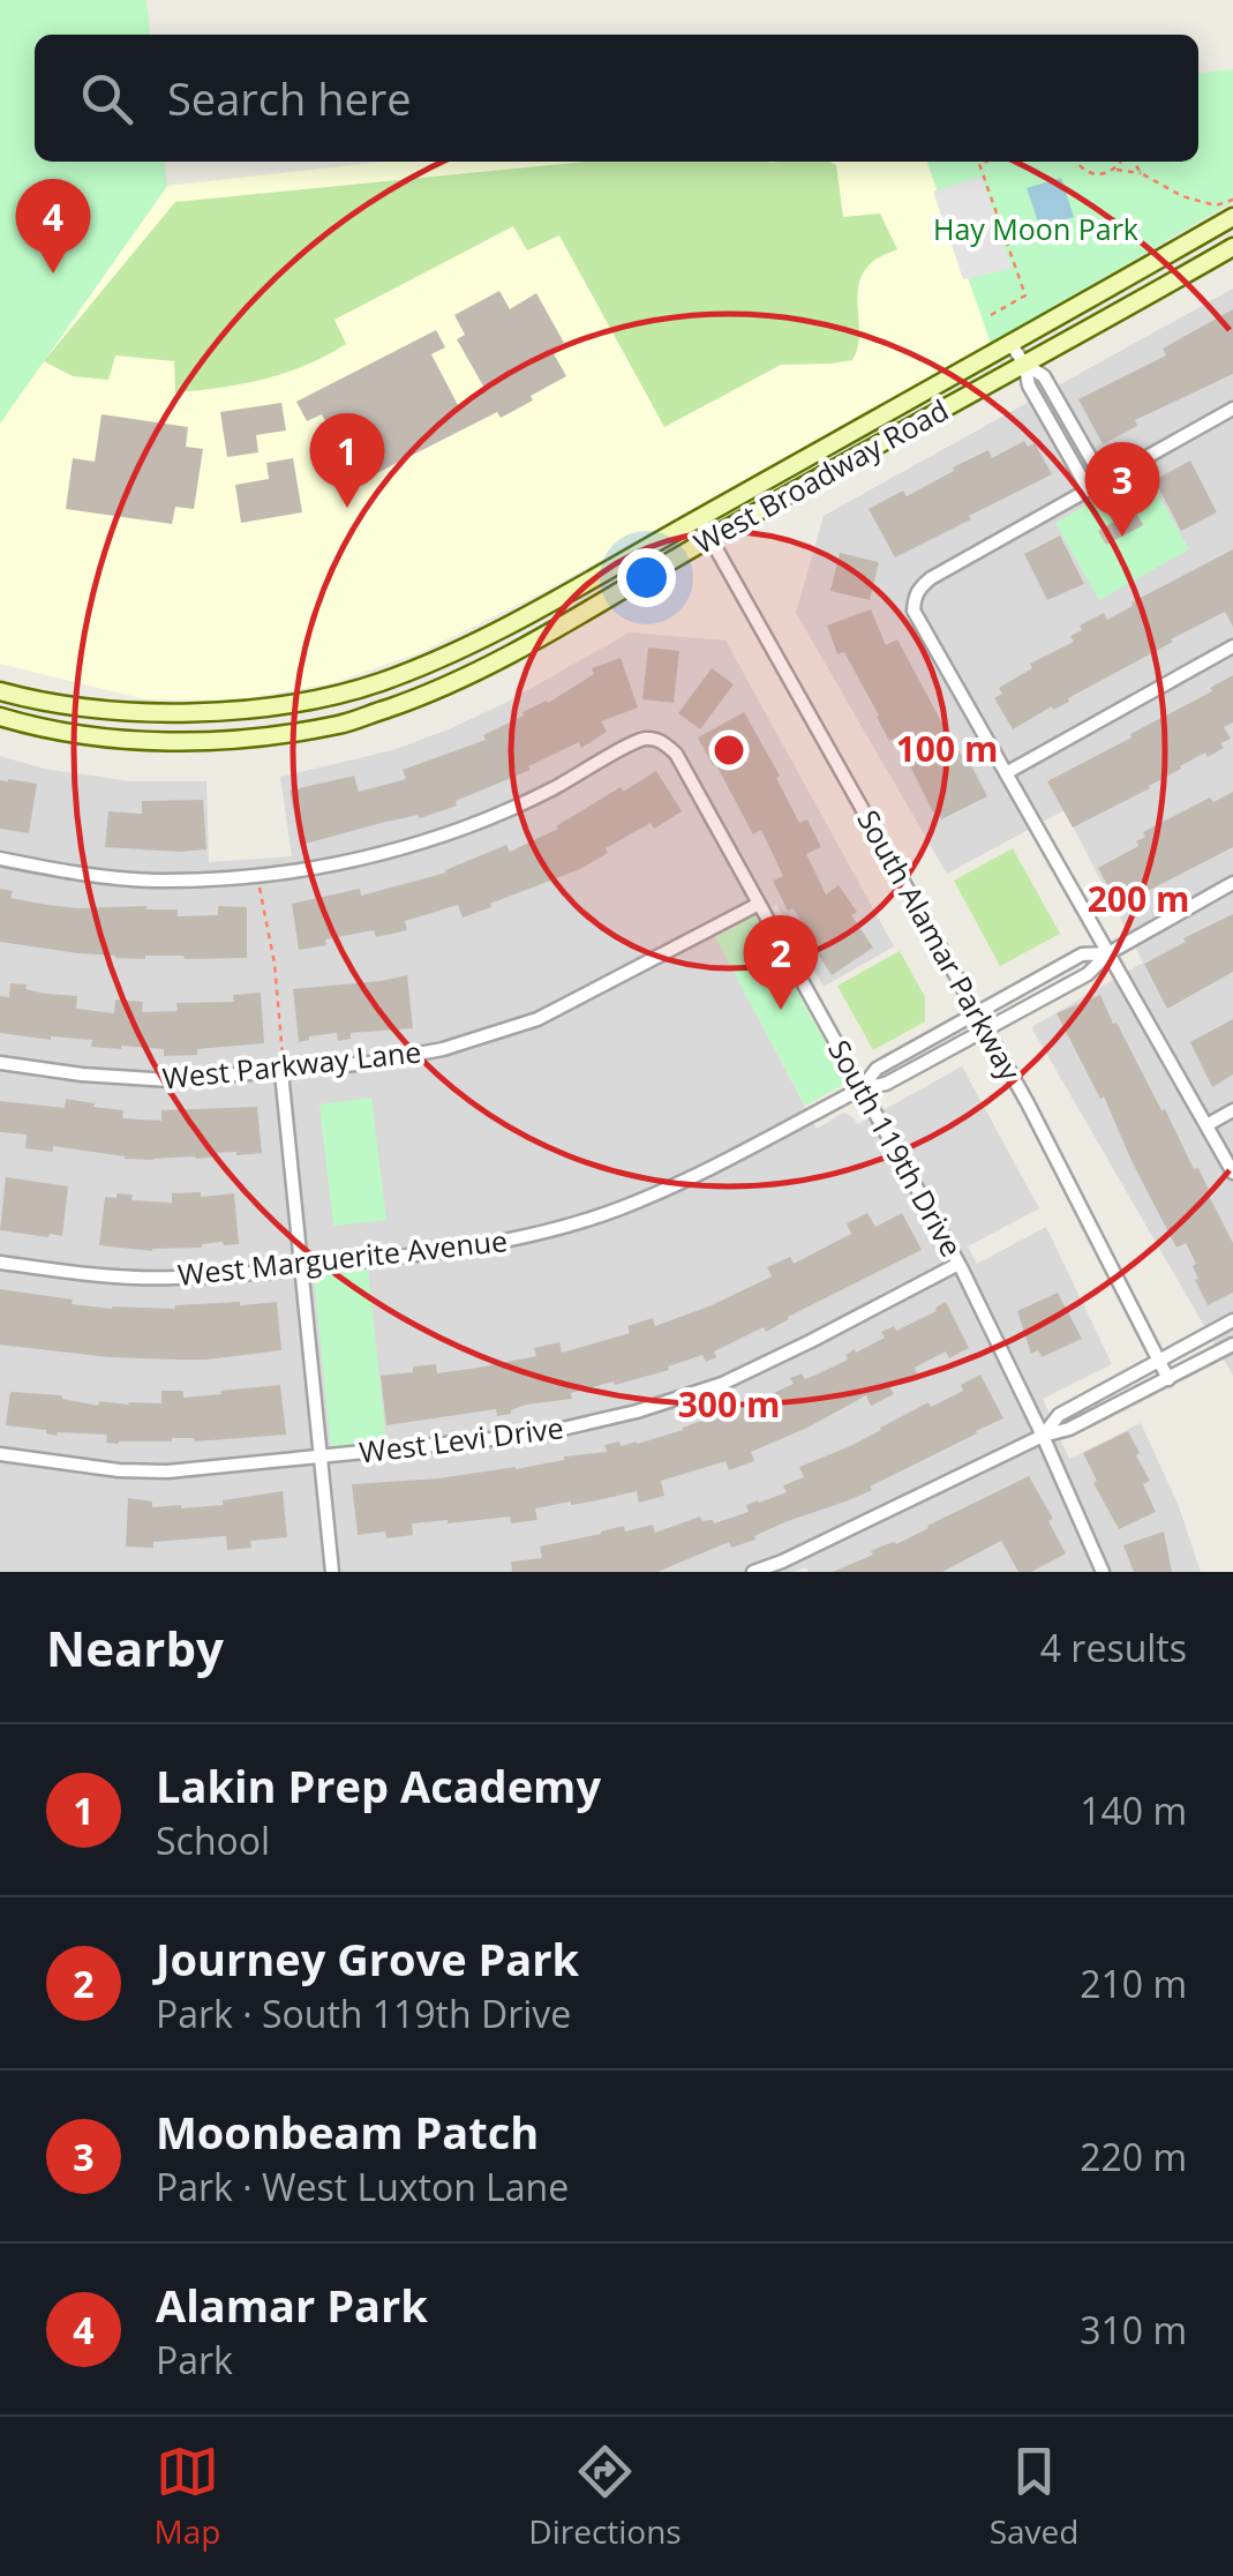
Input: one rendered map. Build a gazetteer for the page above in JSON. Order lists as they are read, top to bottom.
{
  "streets": {
    "main road": ["West Broadway Road"],
    "street": [
      "South Alamar Parkway",
      "West Parkway Lane",
      "South 119th Drive",
      "West Marguerite Avenue",
      "West Levi Drive"
    ]
  },
  "crossings": [
    ["West Broadway Road", "South Alamar Parkway"],
    ["South Alamar Parkway", "West Marguerite Avenue"],
    ["West Parkway Lane", "South 119th Drive"],
    ["South 119th Drive", "West Marguerite Avenue"],
    ["South 119th Drive", "West Levi Drive"]
  ],
  "parks": ["Hay Moon Park"],
  "page": {
    "search": "Search here",
    "pins": [
      "4",
      "1",
      "3",
      "2"
    ],
    "heading": ["Nearby", "4 results"],
    "list": [
      {
        "mark": "1",
        "name": "Lakin Prep Academy",
        "note": "School",
        "value": "140 m"
      },
      {
        "mark": "2",
        "name": "Journey Grove Park",
        "note": "Park · South 119th Drive",
        "value": "210 m"
      },
      {
        "mark": "3",
        "name": "Moonbeam Patch",
        "note": "Park · West Luxton Lane",
        "value": "220 m"
      },
      {
        "mark": "4",
        "name": "Alamar Park",
        "note": "Park",
        "value": "310 m"
      }
    ],
    "nav": ["Map", "Directions", "Saved"]
  },
  "rings": ["100 m", "200 m", "300 m"]
}
